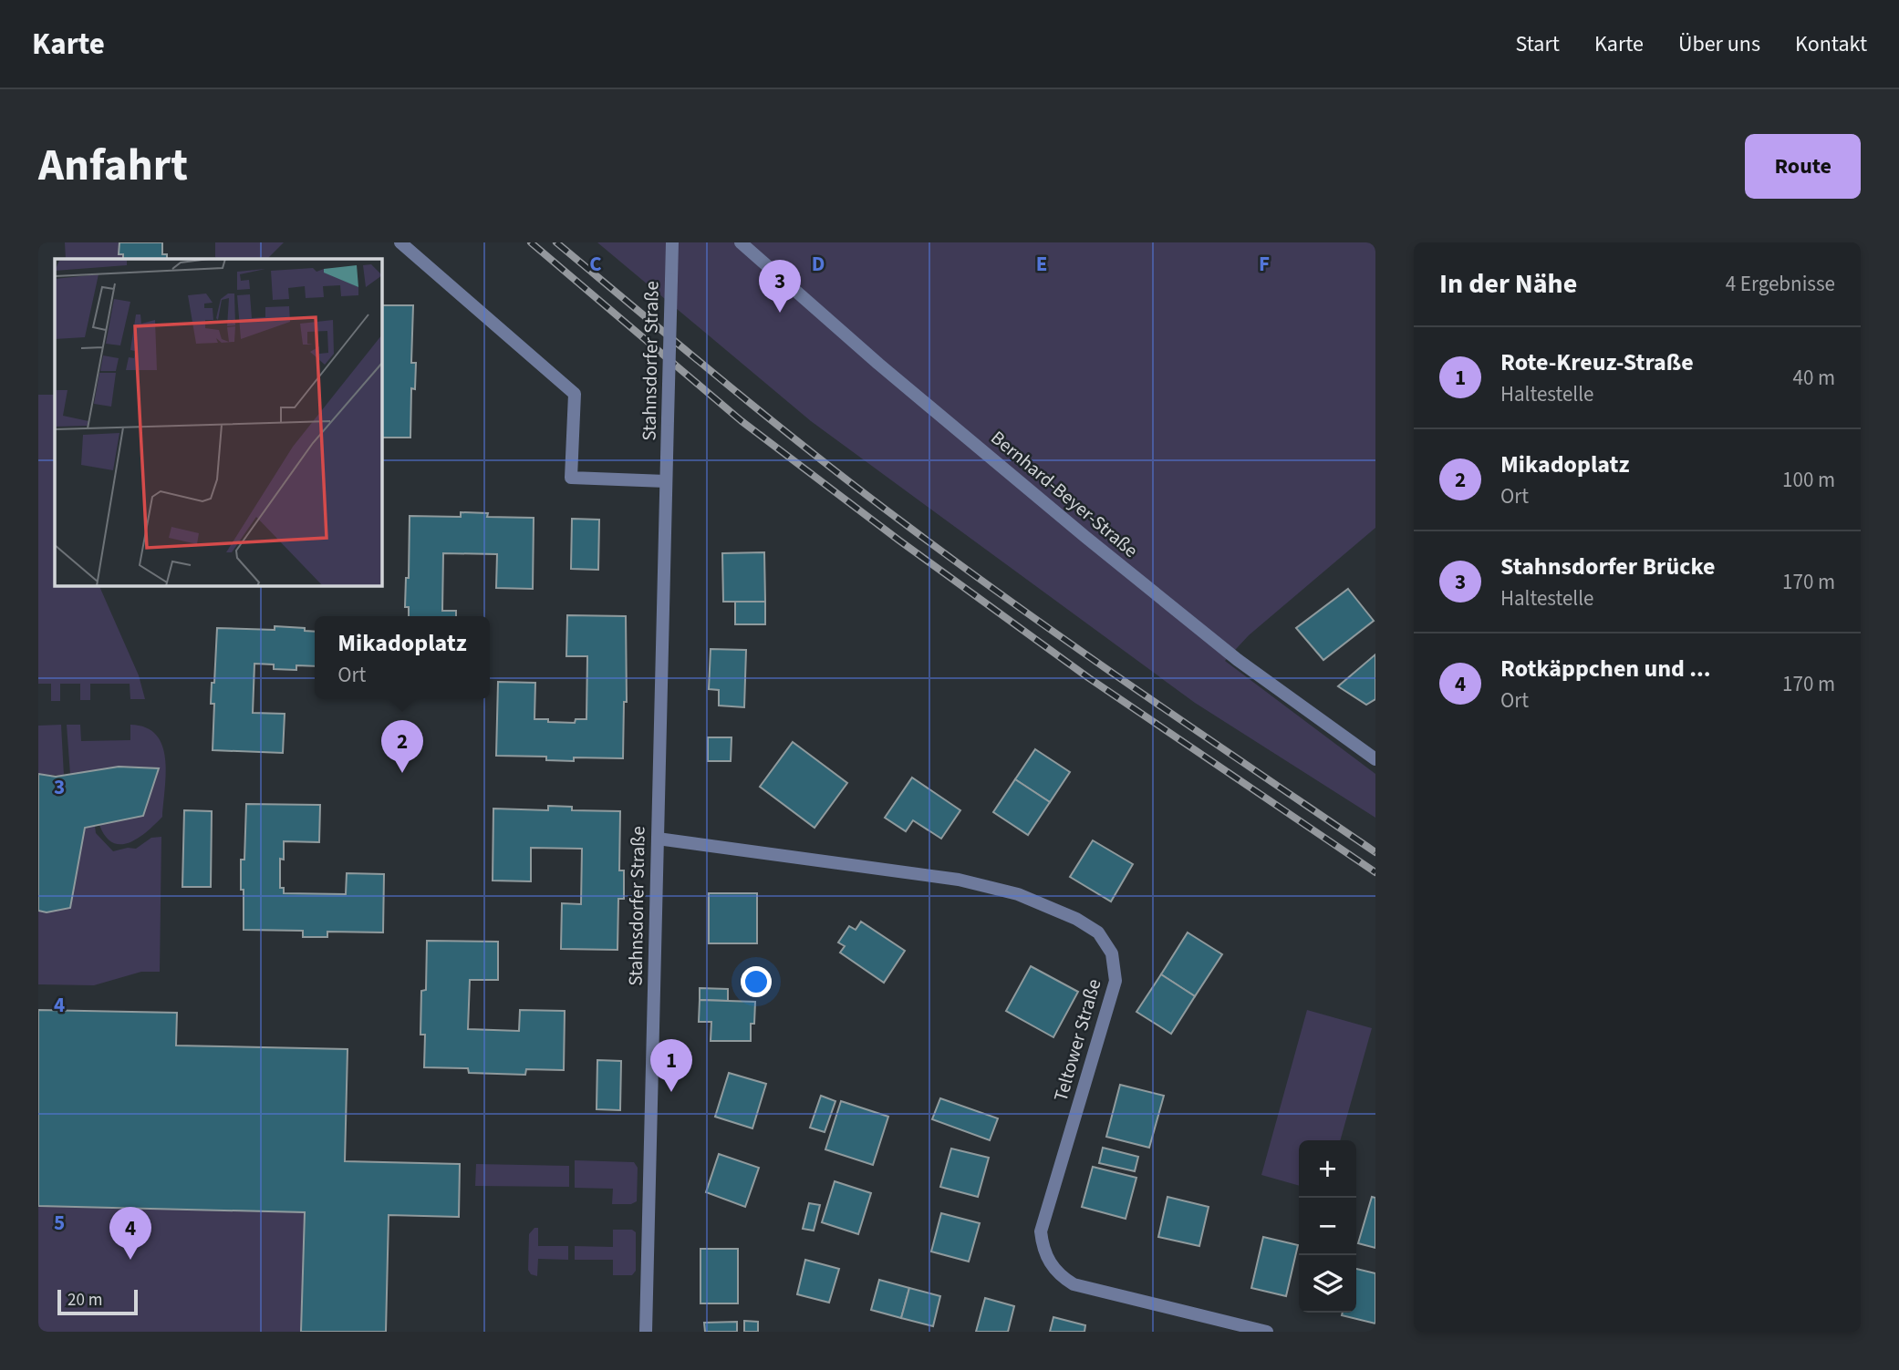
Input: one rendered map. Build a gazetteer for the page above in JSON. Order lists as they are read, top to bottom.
{
  "streets": {
    "street": ["Stahnsdorfer Straße", "Bernhard-Beyer-Straße", "Teltower Straße"]
  },
  "crossings": [
    ["Stahnsdorfer Straße", "Teltower Straße"]
  ],
  "scale_bar": "20 m",
  "page": {
    "header": "Karte",
    "nav": [
      "Start",
      "Karte",
      "Über uns",
      "Kontakt"
    ],
    "title": "Anfahrt",
    "buttons": "Route",
    "heading": ["In der Nähe", "4 Ergebnisse"],
    "pins": [
      "3",
      "2",
      "1",
      "4"
    ],
    "list": [
      {
        "mark": "1",
        "name": "Rote-Kreuz-Straße",
        "note": "Haltestelle",
        "value": "40 m"
      },
      {
        "mark": "2",
        "name": "Mikadoplatz",
        "note": "Ort",
        "value": "100 m"
      },
      {
        "mark": "3",
        "name": "Stahnsdorfer Brücke",
        "note": "Haltestelle",
        "value": "170 m"
      },
      {
        "mark": "4",
        "name": "Rotkäppchen und ...",
        "note": "Ort",
        "value": "170 m"
      }
    ],
    "popup": ["Mikadoplatz", "Ort"],
    "map_buttons": ["+", "−"],
    "scale": "20 m"
  },
  "grid": {
    "columns": [
      "C",
      "D",
      "E",
      "F"
    ],
    "rows": ["3", "4", "5"]
  }
}
